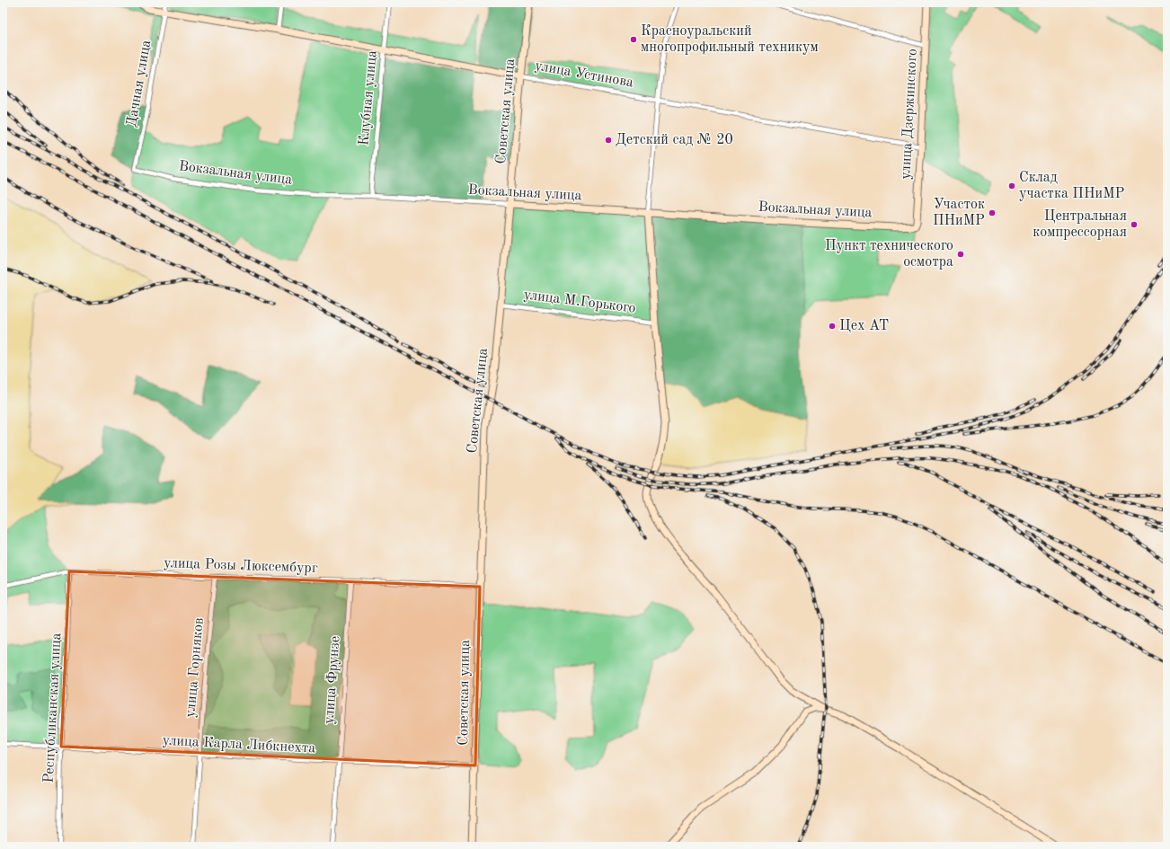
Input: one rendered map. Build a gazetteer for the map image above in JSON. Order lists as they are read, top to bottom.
{
  "streets": {
    "street": [
      "улица Устинова",
      "Дачная улица",
      "Клубная улица",
      "Советская улица",
      "улица Дзержинского",
      "Вокзальная улица",
      "улица М.Горького",
      "улица Розы Люксембург",
      "улица Горняков",
      "улица Фрунзе",
      "Республиканская улица",
      "улица Карла Либкнехта"
    ]
  },
  "crossings": [
    ["улица Устинова", "Дачная улица"],
    ["улица Устинова", "Клубная улица"],
    ["улица Устинова", "Советская улица"],
    ["улица Устинова", "улица Дзержинского"],
    ["Дачная улица", "Вокзальная улица"],
    ["Клубная улица", "Вокзальная улица"],
    ["Советская улица", "Вокзальная улица"],
    ["Советская улица", "улица М.Горького"],
    ["Советская улица", "улица Розы Люксембург"],
    ["Советская улица", "улица Карла Либкнехта"],
    ["улица Дзержинского", "Вокзальная улица"],
    ["улица Розы Люксембург", "улица Горняков"],
    ["улица Розы Люксембург", "улица Фрунзе"],
    ["улица Розы Люксембург", "Республиканская улица"],
    ["улица Горняков", "улица Карла Либкнехта"],
    ["улица Фрунзе", "улица Карла Либкнехта"],
    ["Республиканская улица", "улица Карла Либкнехта"]
  ],
  "places": [
    "Красноуральский многопрофильный техникум",
    "Детский сад № 20",
    "Склад участка ПНиМР",
    "Участок ПНиМР",
    "Центральная компрессорная",
    "Пункт технического осмотра",
    "Цех АТ"
  ]
}
